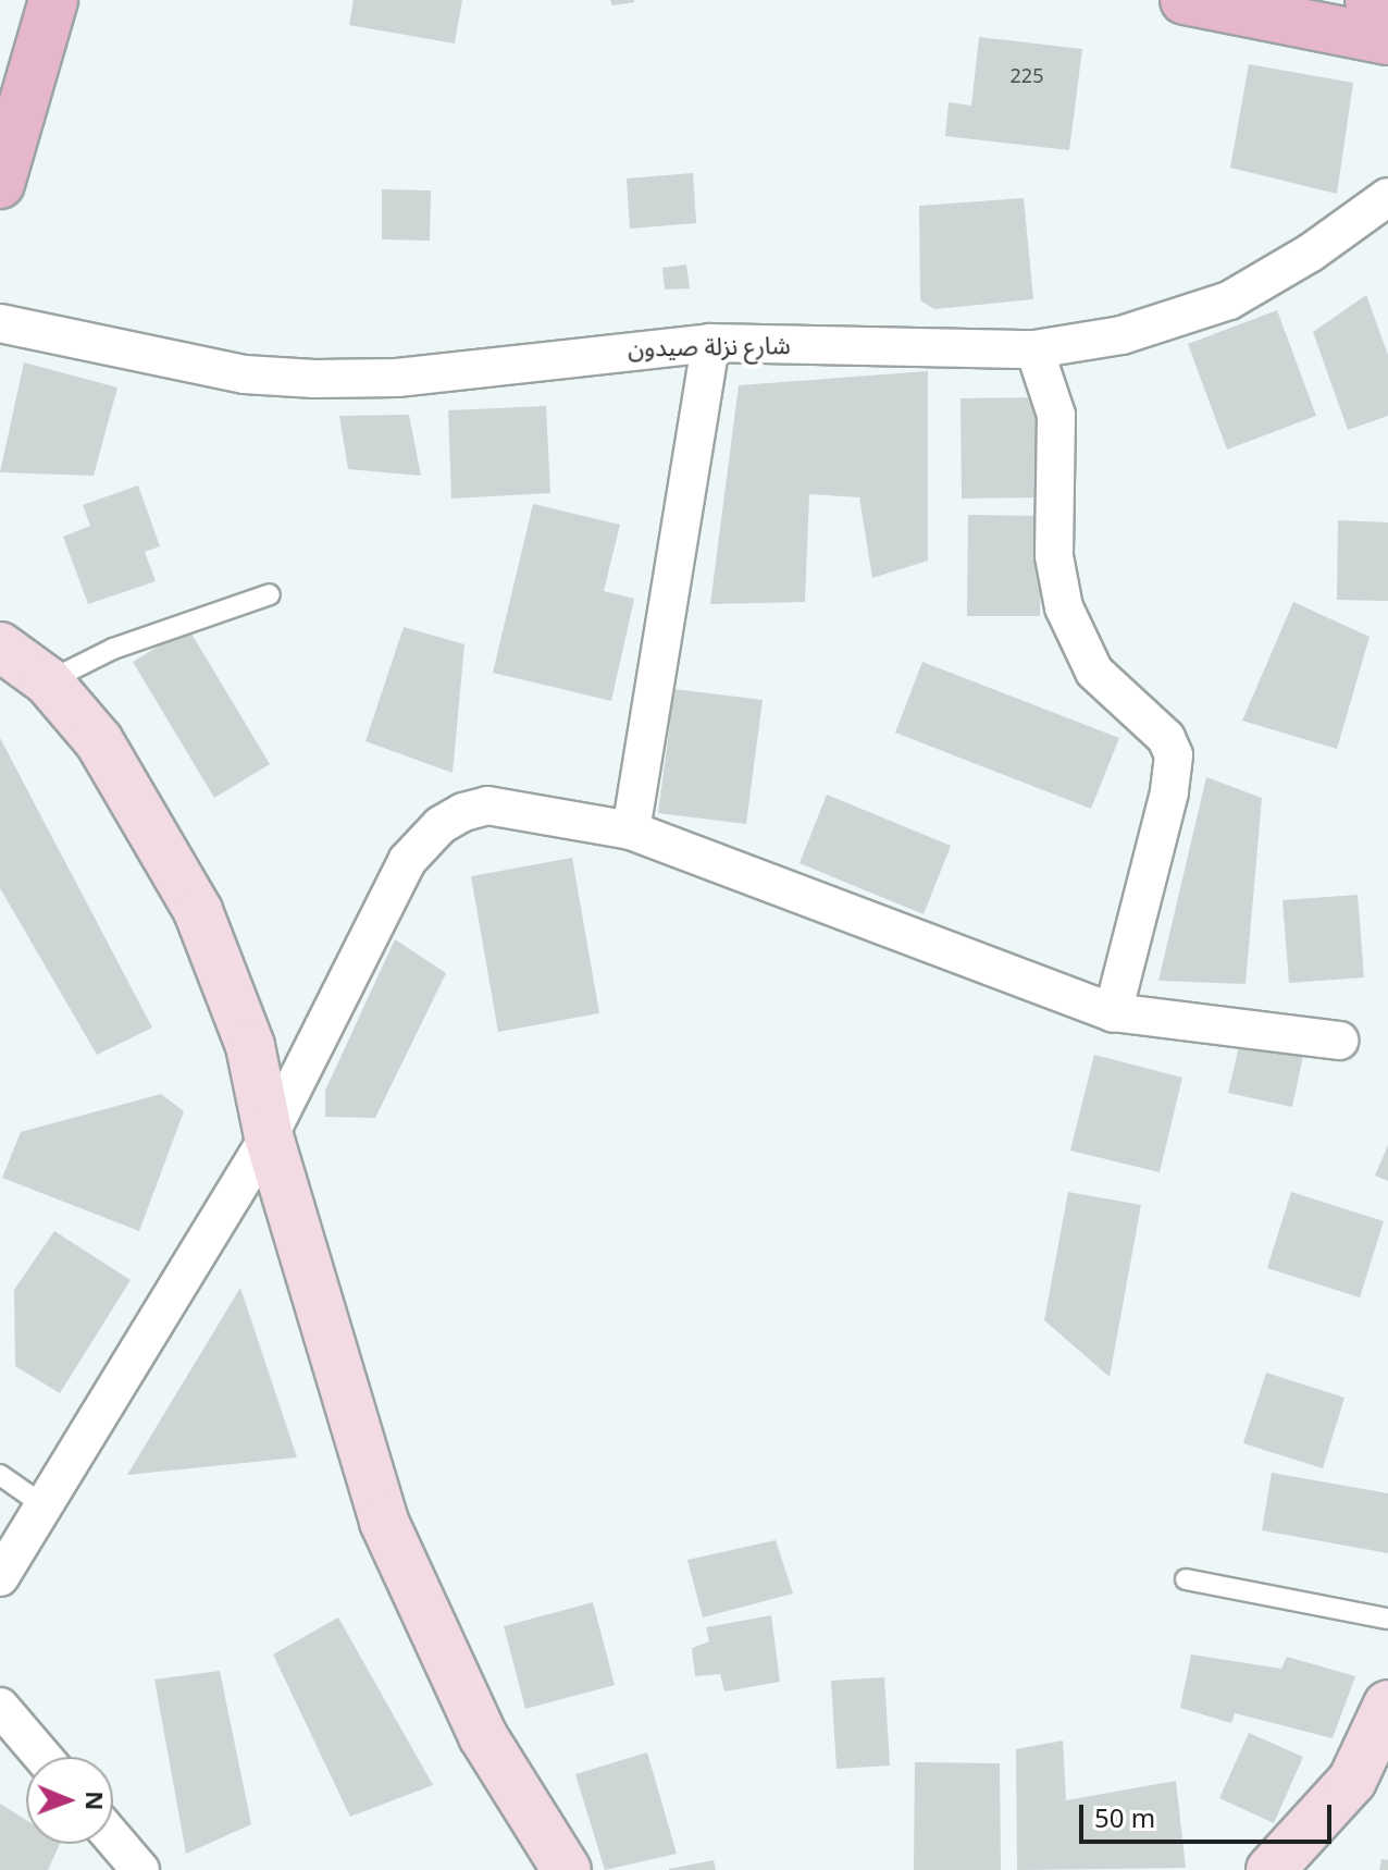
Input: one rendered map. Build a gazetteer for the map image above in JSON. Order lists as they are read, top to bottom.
{
  "streets": {
    "street": ["شارع نزلة صيدون"]
  },
  "house_numbers": ["225"],
  "scale_bar": "50 m",
  "north": "right"
}
